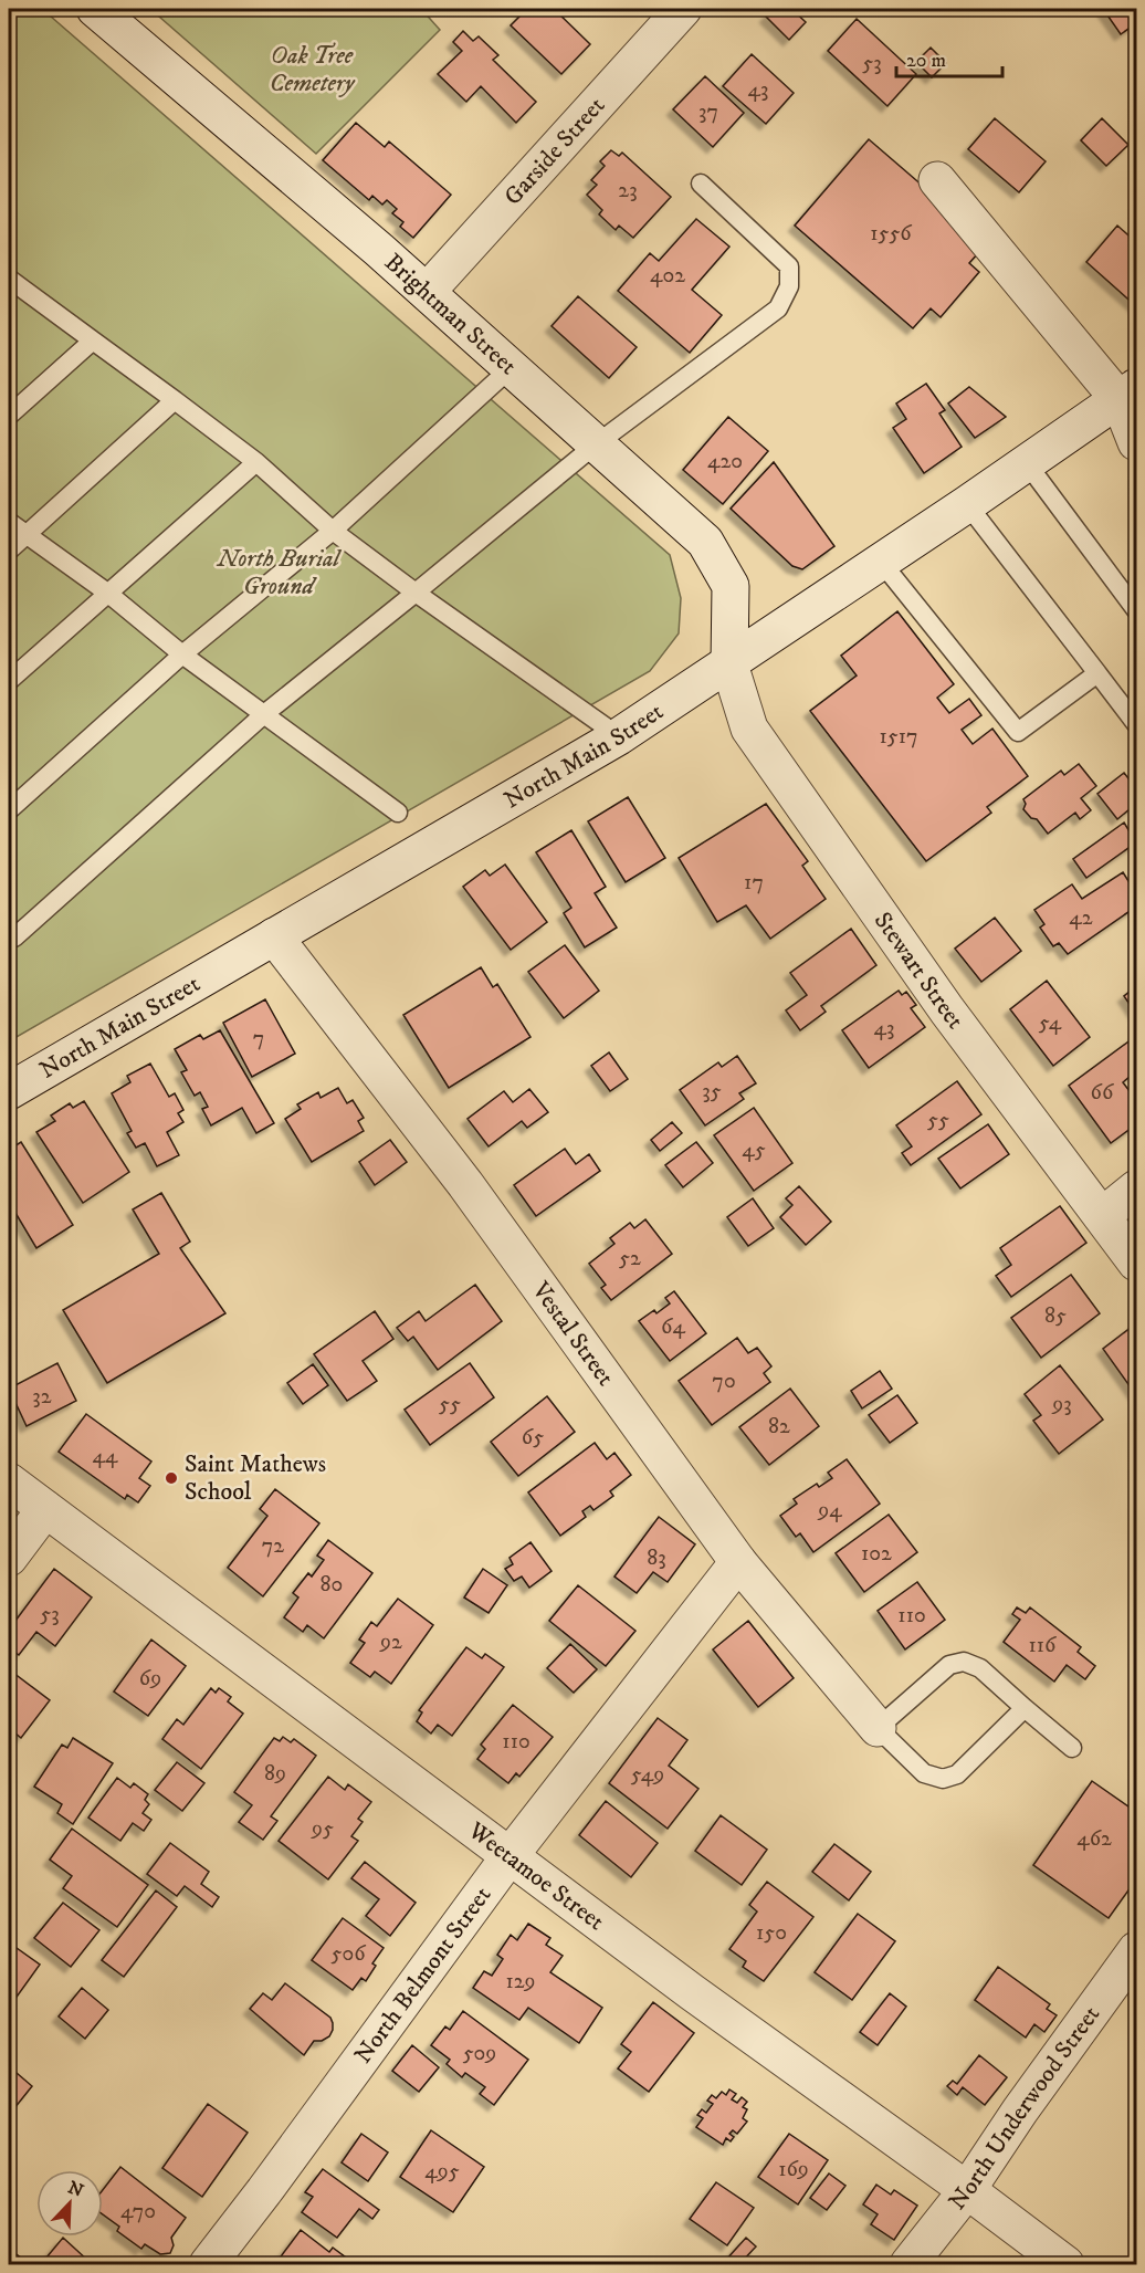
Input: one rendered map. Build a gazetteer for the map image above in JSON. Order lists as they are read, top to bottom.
{
  "streets": {
    "street": [
      "Garside Street",
      "Brightman Street",
      "North Main Street",
      "Stewart Street",
      "Vestal Street",
      "Weetamoe Street",
      "North Belmont Street",
      "North Underwood Street"
    ]
  },
  "crossings": [
    ["Garside Street", "Brightman Street"],
    ["Brightman Street", "North Main Street"],
    ["Brightman Street", "Stewart Street"],
    ["North Main Street", "Stewart Street"],
    ["North Main Street", "Vestal Street"],
    ["Vestal Street", "North Belmont Street"],
    ["Weetamoe Street", "North Belmont Street"],
    ["Weetamoe Street", "North Underwood Street"]
  ],
  "parks": ["Oak Tree Cemetery", "North Burial Ground"],
  "places": ["Saint Mathews School"],
  "house_numbers": [
    "53",
    "43",
    "37",
    "23",
    "1556",
    "402",
    "420",
    "1517",
    "17",
    "42",
    "54",
    "43",
    "7",
    "35",
    "66",
    "55",
    "45",
    "52",
    "85",
    "64",
    "70",
    "32",
    "55",
    "93",
    "82",
    "65",
    "44",
    "94",
    "72",
    "102",
    "83",
    "80",
    "53",
    "110",
    "92",
    "116",
    "69",
    "110",
    "89",
    "549",
    "95",
    "462",
    "150",
    "506",
    "129",
    "509",
    "169",
    "495",
    "470"
  ],
  "scale_bar": "20 m",
  "north": "top right"
}
